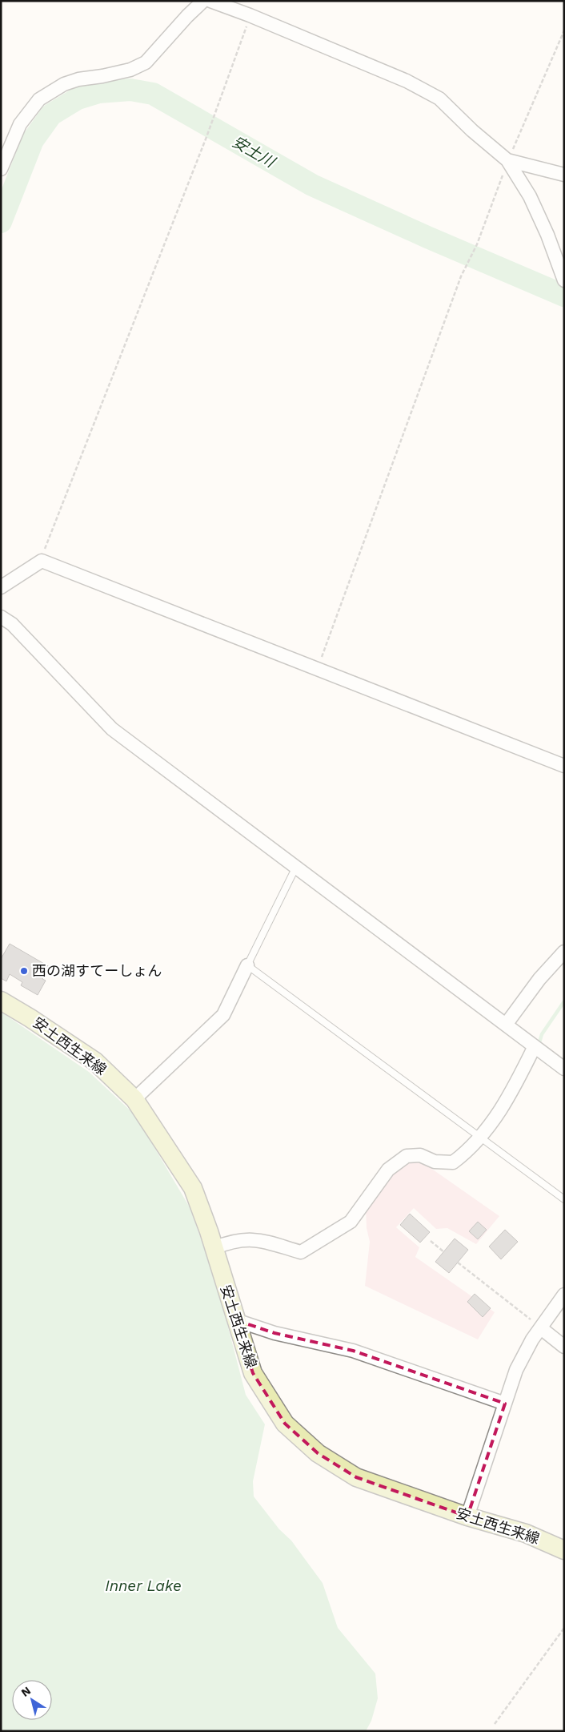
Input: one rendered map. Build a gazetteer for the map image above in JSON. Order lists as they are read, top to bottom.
{
  "streets": {
    "main road": ["安土西生来線"]
  },
  "water": ["安土川", "Inner Lake"],
  "places": ["西の湖すてーしょん"],
  "north": "top left"
}
